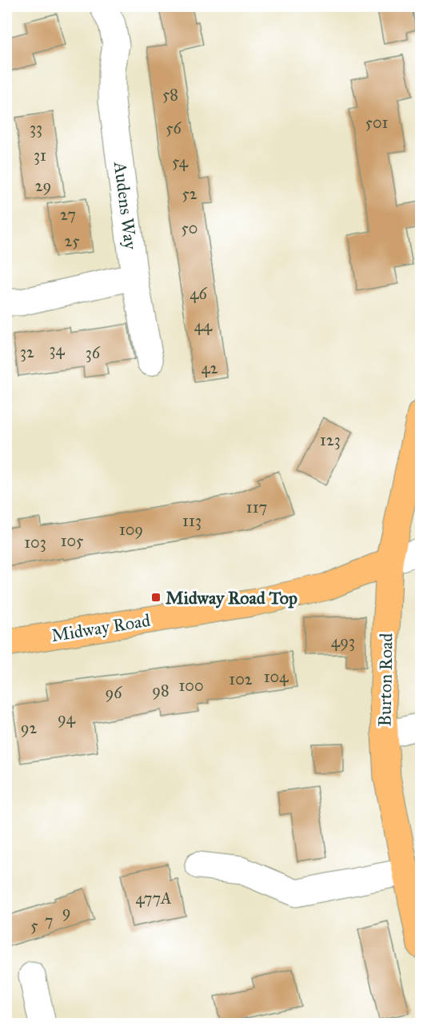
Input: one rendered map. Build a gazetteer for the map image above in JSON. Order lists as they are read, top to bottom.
{
  "streets": {
    "main road": ["Midway Road", "Burton Road"],
    "street": ["Audens Way"]
  },
  "crossings": [
    ["Midway Road", "Burton Road"]
  ],
  "places": {
    "transit": ["Midway Road Top"]
  },
  "house_numbers": [
    "58",
    "501",
    "33",
    "56",
    "31",
    "54",
    "29",
    "52",
    "27",
    "50",
    "25",
    "46",
    "44",
    "34",
    "32",
    "36",
    "42",
    "123",
    "117",
    "113",
    "109",
    "105",
    "103",
    "493",
    "104",
    "102",
    "100",
    "98",
    "96",
    "94",
    "92",
    "477A",
    "9",
    "7",
    "5"
  ]
}
